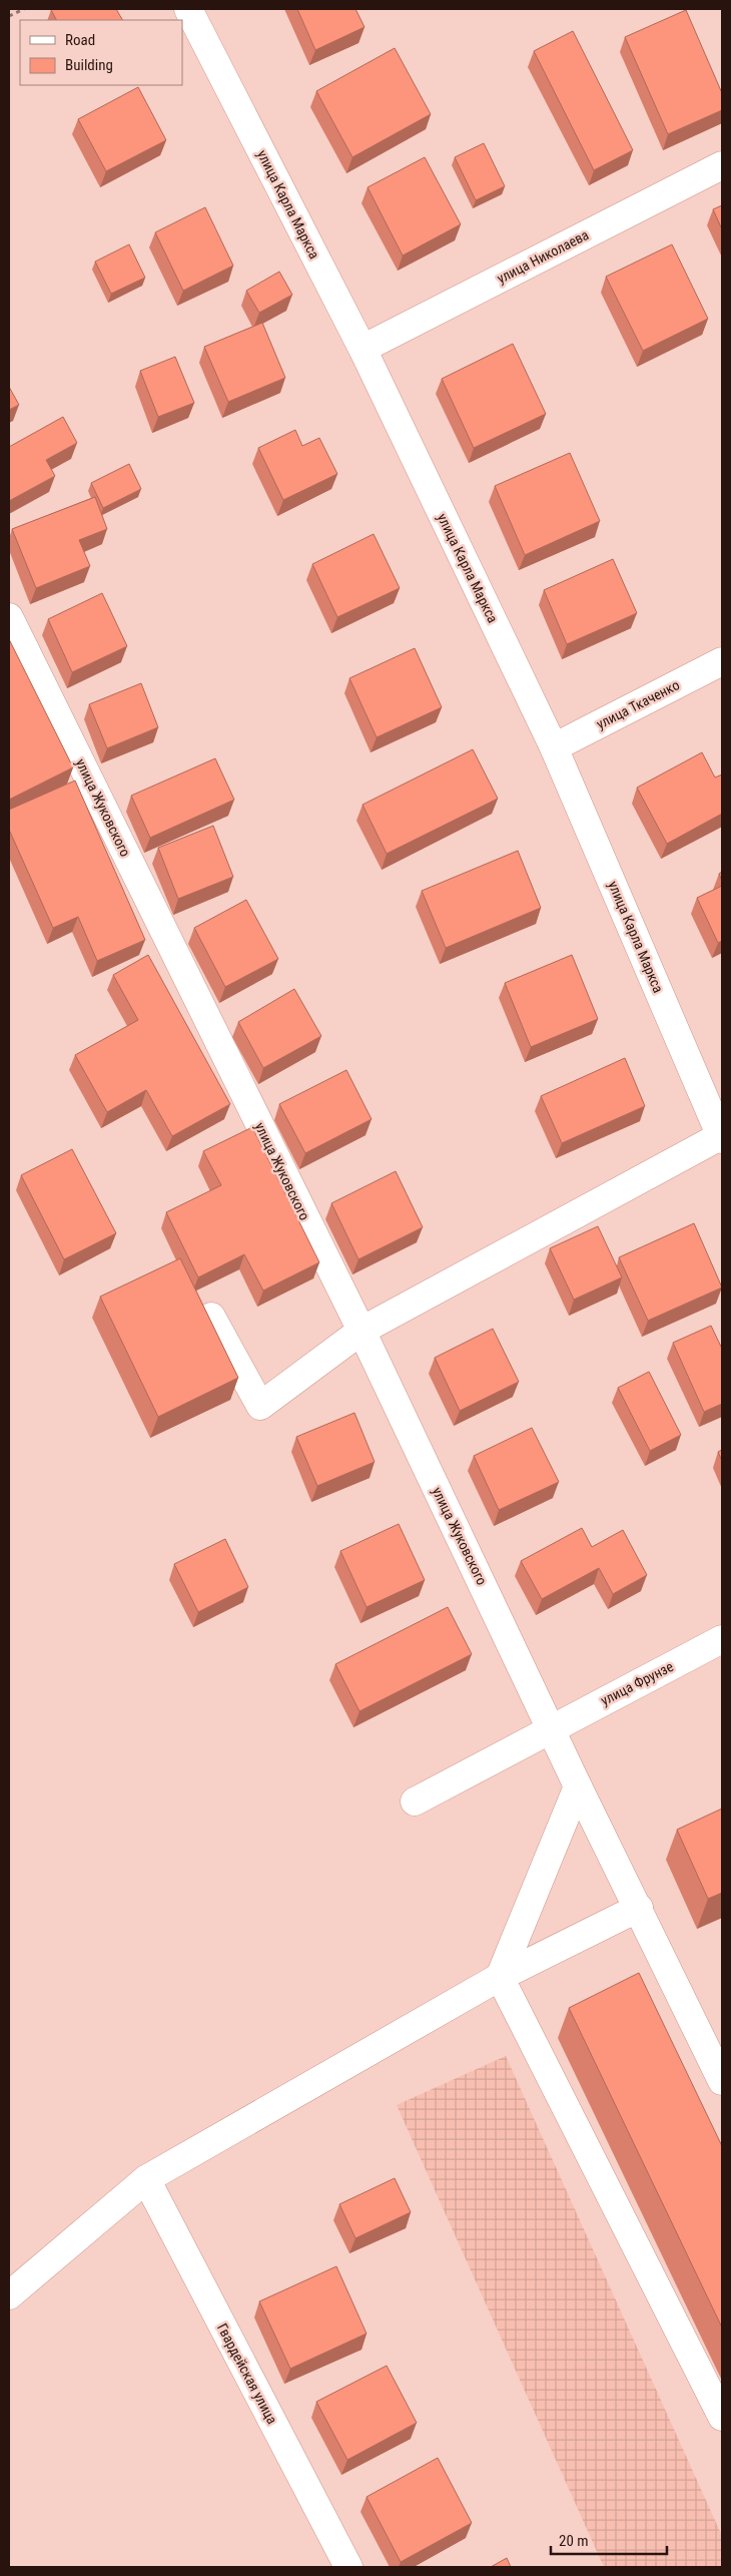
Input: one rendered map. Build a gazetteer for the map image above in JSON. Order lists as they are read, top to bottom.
{
  "streets": {
    "street": [
      "улица Карла Маркса",
      "улица Николаева",
      "улица Ткаченко",
      "улица Жуковского",
      "улица Фрунзе",
      "Гвардейская улица"
    ]
  },
  "crossings": [
    ["улица Карла Маркса", "улица Николаева"],
    ["улица Карла Маркса", "улица Ткаченко"],
    ["улица Жуковского", "улица Фрунзе"]
  ],
  "legend": ["Road", "Building"],
  "scale_bar": "20 m"
}
